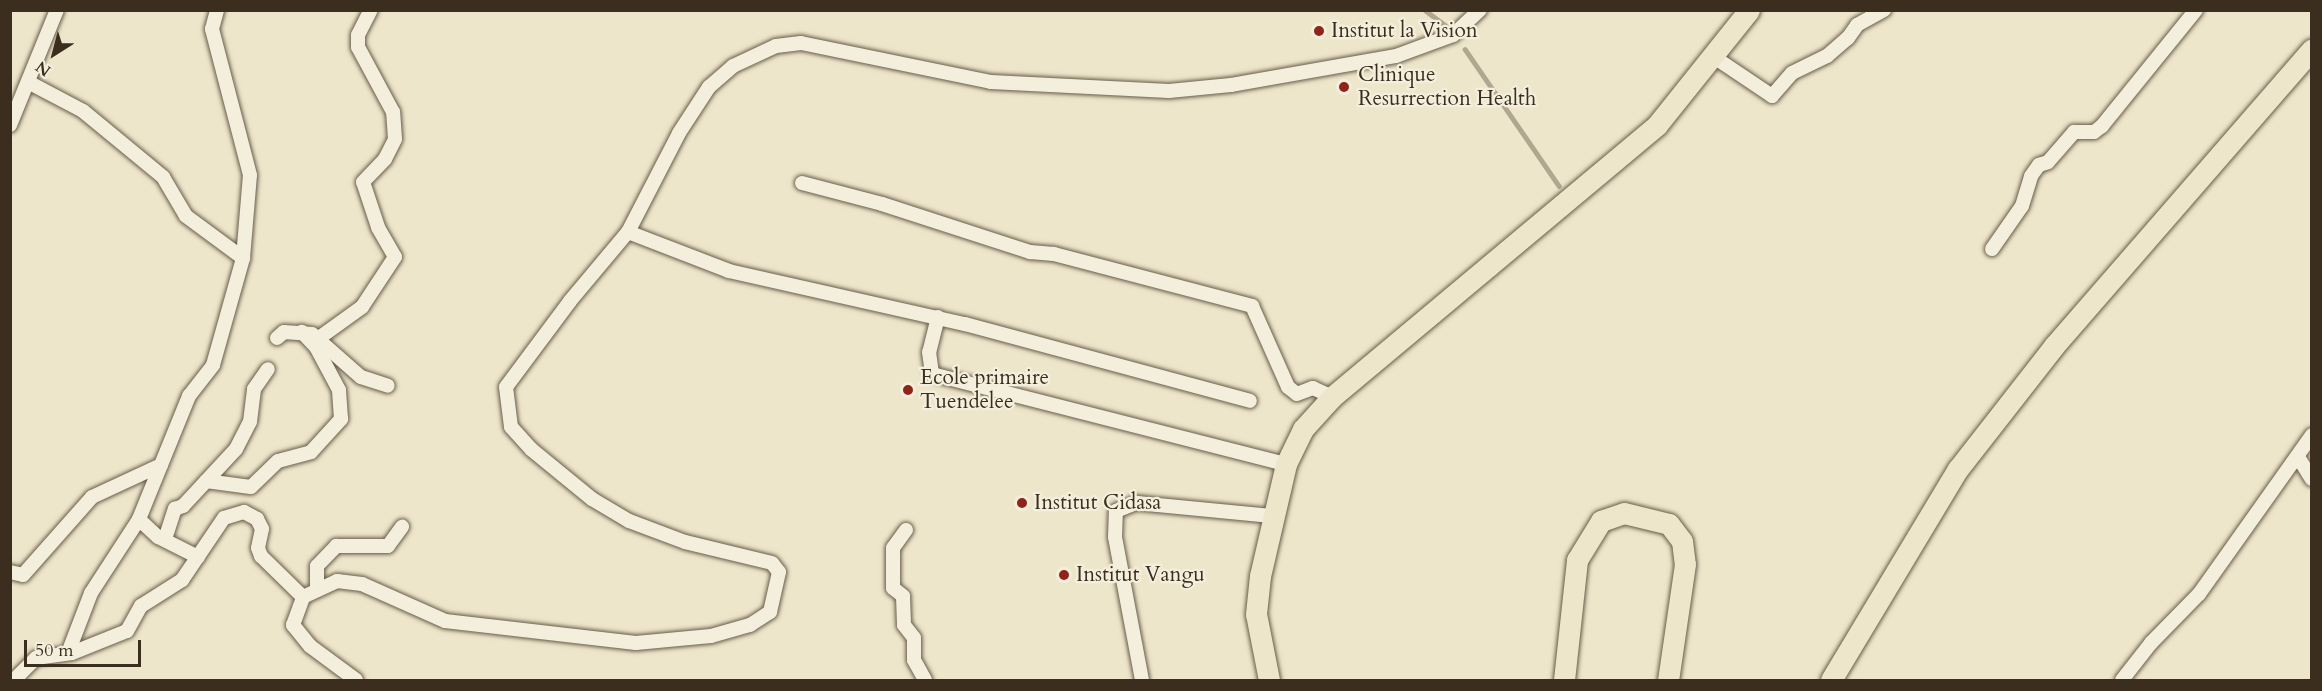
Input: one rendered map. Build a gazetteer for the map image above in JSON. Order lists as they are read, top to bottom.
{
  "places": [
    "Institut la Vision",
    "Clinique Resurrection Health",
    "Ecole primaire Tuendelee",
    "Institut Cidasa",
    "Institut Vangu"
  ],
  "scale_bar": "50 m",
  "north": "bottom left"
}
